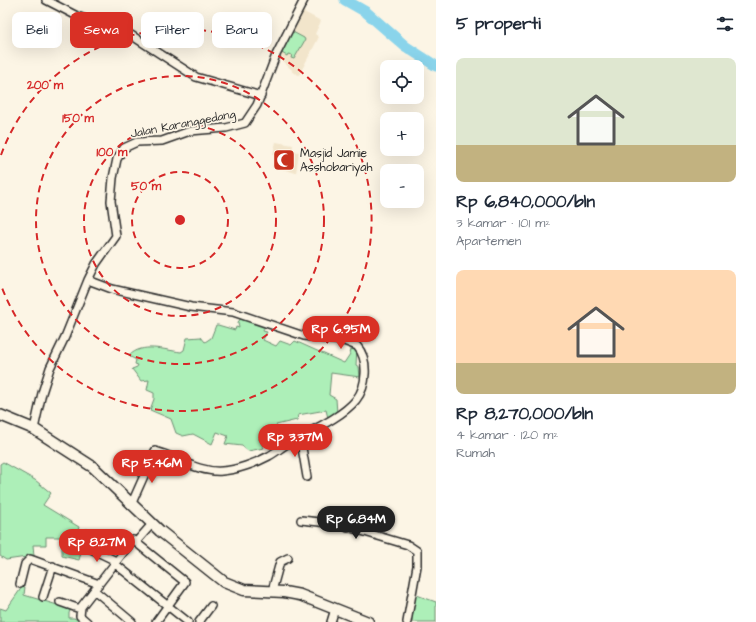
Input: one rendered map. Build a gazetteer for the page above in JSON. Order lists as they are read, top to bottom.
{
  "streets": {
    "street": ["Jalan Karanggedang"]
  },
  "places": {
    "mosque": ["Masjid Jamie Asshobariyah"]
  },
  "page": {
    "heading": "5 properti",
    "chip": [
      "Beli",
      "Sewa",
      "Filter",
      "Baru"
    ],
    "list": [
      {
        "name": "Rp 6,840,000/bln",
        "note": "3 kamar · 101 m² · Apartemen"
      },
      {
        "name": "Rp 8,270,000/bln",
        "note": "4 kamar · 120 m² · Rumah"
      }
    ],
    "map_buttons": ["+", "−"],
    "price": [
      "Rp 6.95M",
      "Rp 3.37M",
      "Rp 5.46M",
      "Rp 6.84M",
      "Rp 8.27M"
    ]
  },
  "rings": [
    "200 m",
    "150 m",
    "100 m",
    "50 m"
  ]
}
